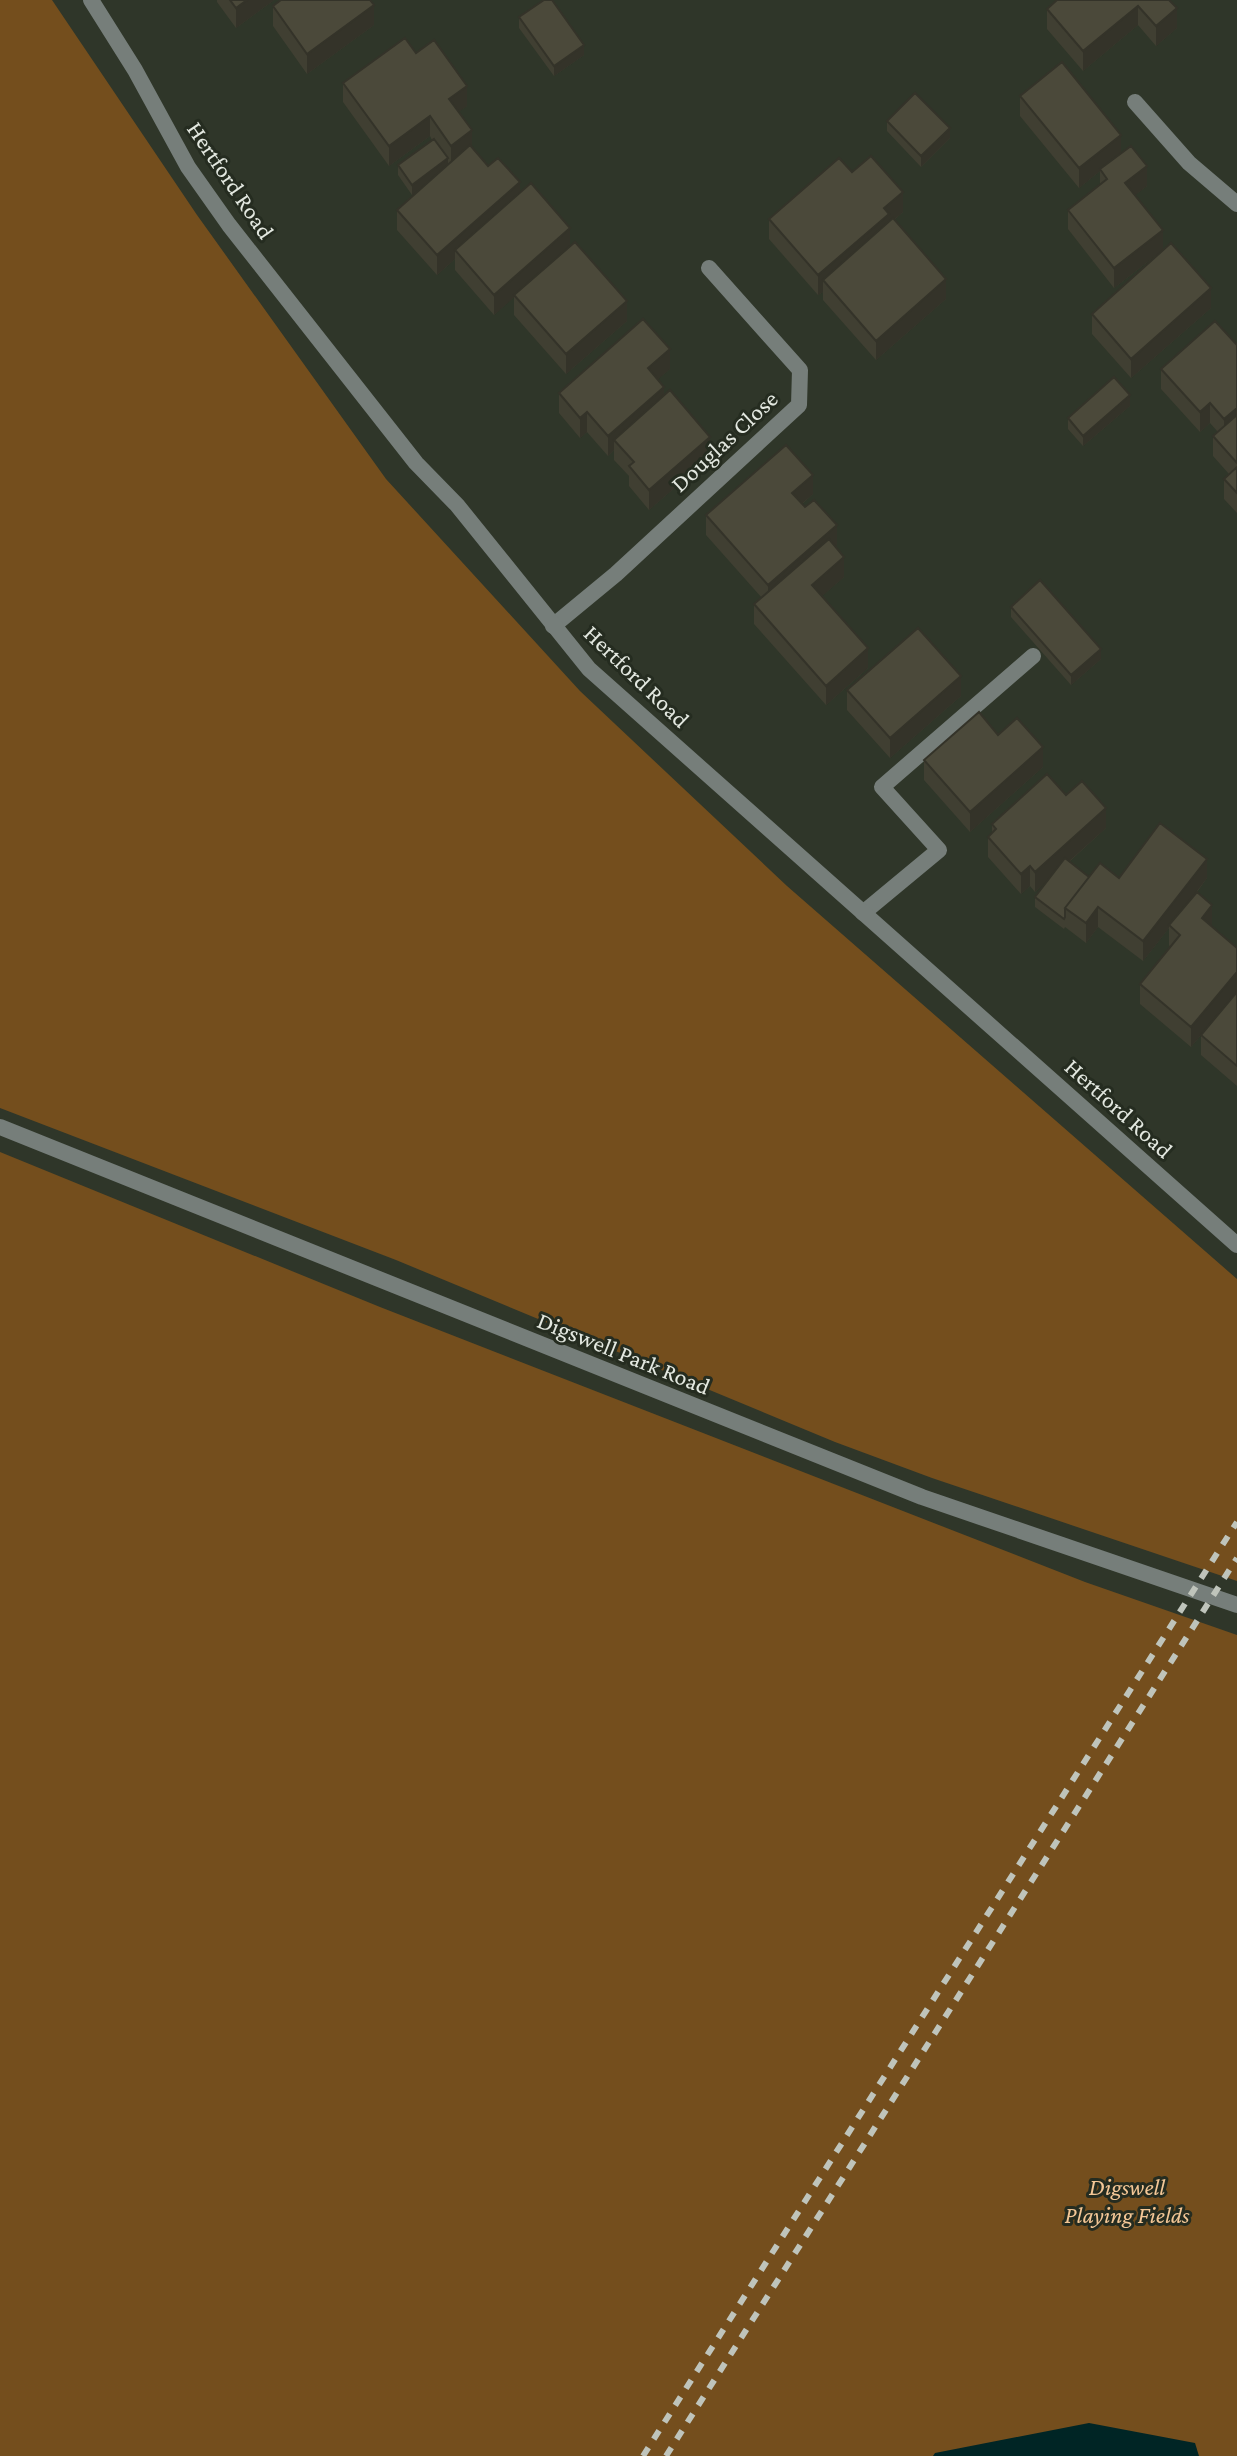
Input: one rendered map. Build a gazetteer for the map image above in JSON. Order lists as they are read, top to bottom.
{
  "streets": {
    "street": ["Hertford Road", "Douglas Close", "Digswell Park Road"]
  },
  "crossings": [
    ["Hertford Road", "Douglas Close"]
  ],
  "parks": ["Digswell Playing Fields"]
}
